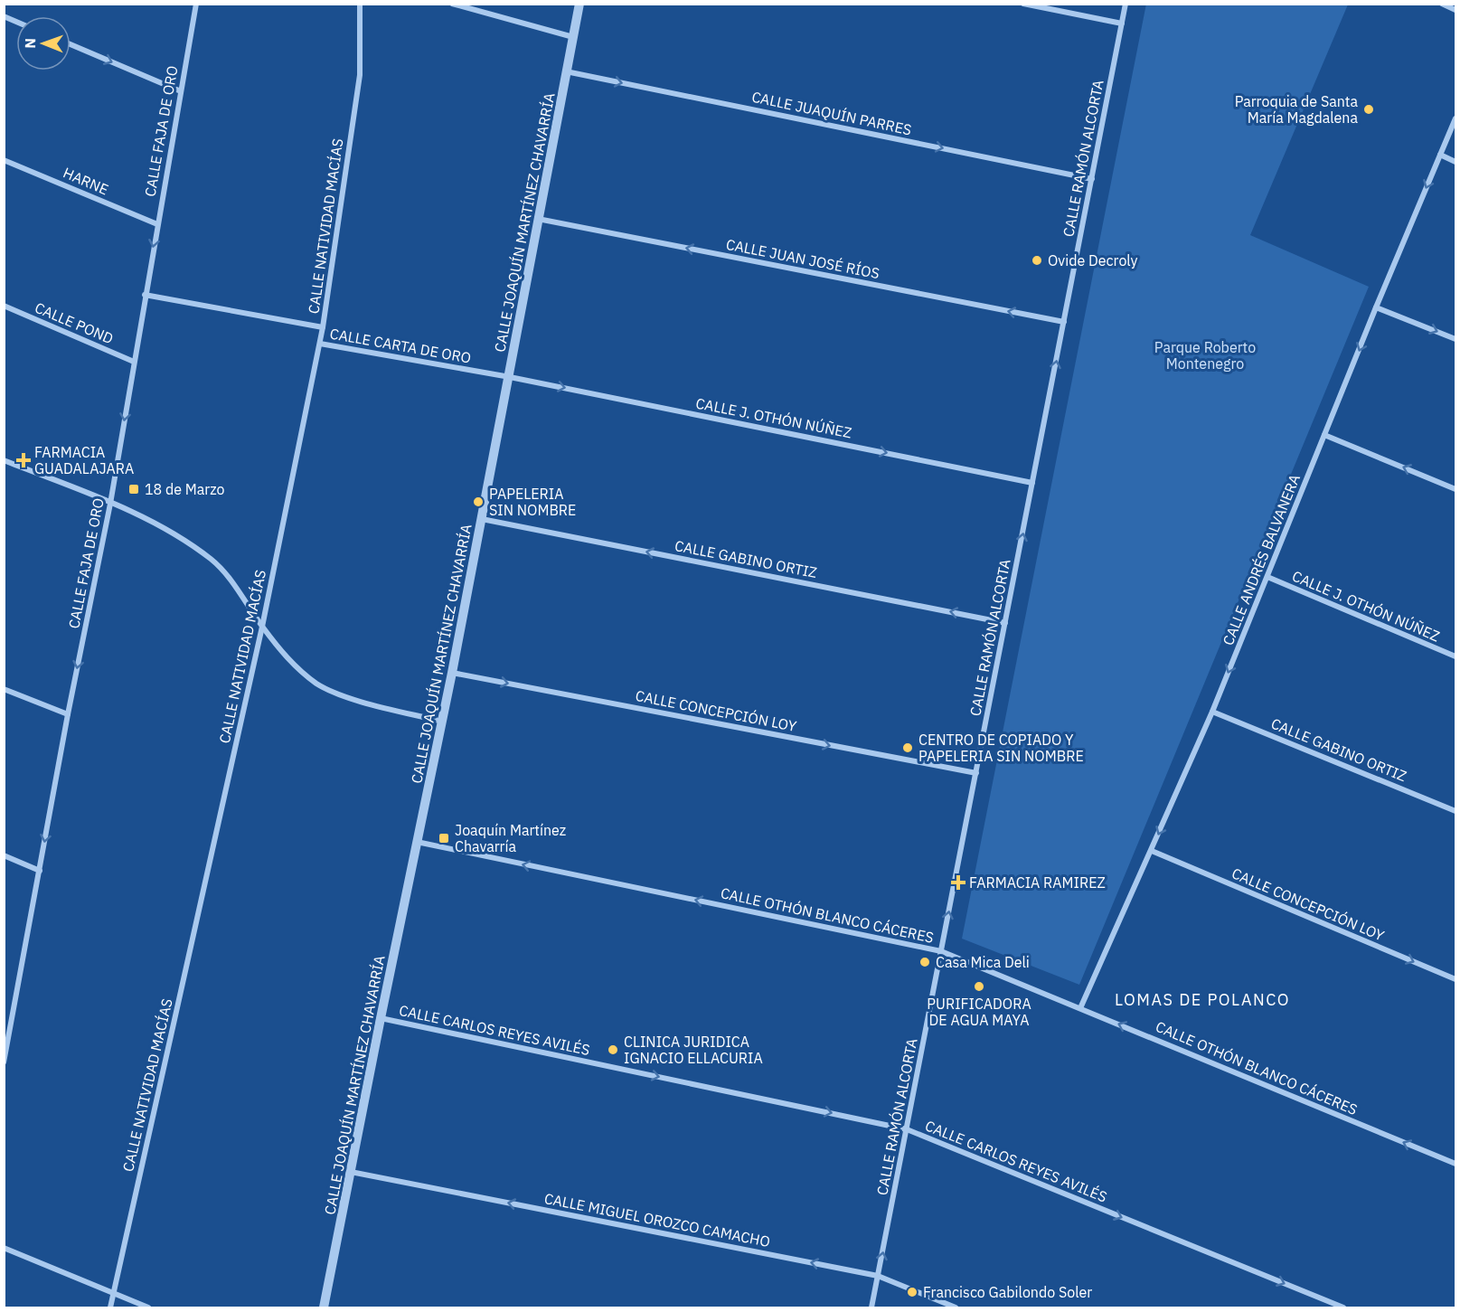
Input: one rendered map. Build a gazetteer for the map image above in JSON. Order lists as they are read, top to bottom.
{
  "streets": {
    "street": [
      "CALLE JUAQUÍN PARRES",
      "CALLE FAJA DE ORO",
      "CALLE RAMÓN ALCORTA",
      "HARNE",
      "CALLE JOAQUÍN MARTÍNEZ CHAVARRÍA",
      "CALLE NATIVIDAD MACÍAS",
      "CALLE JUAN JOSÉ RÍOS",
      "CALLE POND",
      "CALLE CARTA DE ORO",
      "CALLE J. OTHÓN NÚÑEZ",
      "CALLE GABINO ORTIZ",
      "CALLE ANDRÉS BALVANERA",
      "CALLE CONCEPCIÓN LOY",
      "CALLE OTHÓN BLANCO CÁCERES",
      "CALLE CARLOS REYES AVILÉS",
      "CALLE MIGUEL OROZCO CAMACHO"
    ]
  },
  "crossings": [
    ["CALLE JUAQUÍN PARRES", "CALLE RAMÓN ALCORTA"],
    ["CALLE JUAQUÍN PARRES", "CALLE JOAQUÍN MARTÍNEZ CHAVARRÍA"],
    ["CALLE FAJA DE ORO", "HARNE"],
    ["CALLE FAJA DE ORO", "CALLE POND"],
    ["CALLE FAJA DE ORO", "CALLE CARTA DE ORO"],
    ["CALLE RAMÓN ALCORTA", "CALLE JUAN JOSÉ RÍOS"],
    ["CALLE RAMÓN ALCORTA", "CALLE J. OTHÓN NÚÑEZ"],
    ["CALLE RAMÓN ALCORTA", "CALLE GABINO ORTIZ"],
    ["CALLE RAMÓN ALCORTA", "CALLE CONCEPCIÓN LOY"],
    ["CALLE RAMÓN ALCORTA", "CALLE OTHÓN BLANCO CÁCERES"],
    ["CALLE RAMÓN ALCORTA", "CALLE CARLOS REYES AVILÉS"],
    ["CALLE RAMÓN ALCORTA", "CALLE MIGUEL OROZCO CAMACHO"],
    ["CALLE JOAQUÍN MARTÍNEZ CHAVARRÍA", "CALLE JUAN JOSÉ RÍOS"],
    ["CALLE JOAQUÍN MARTÍNEZ CHAVARRÍA", "CALLE CARTA DE ORO"],
    ["CALLE JOAQUÍN MARTÍNEZ CHAVARRÍA", "CALLE J. OTHÓN NÚÑEZ"],
    ["CALLE JOAQUÍN MARTÍNEZ CHAVARRÍA", "CALLE GABINO ORTIZ"],
    ["CALLE JOAQUÍN MARTÍNEZ CHAVARRÍA", "CALLE CONCEPCIÓN LOY"],
    ["CALLE JOAQUÍN MARTÍNEZ CHAVARRÍA", "CALLE OTHÓN BLANCO CÁCERES"],
    ["CALLE JOAQUÍN MARTÍNEZ CHAVARRÍA", "CALLE CARLOS REYES AVILÉS"],
    ["CALLE JOAQUÍN MARTÍNEZ CHAVARRÍA", "CALLE MIGUEL OROZCO CAMACHO"],
    ["CALLE NATIVIDAD MACÍAS", "CALLE CARTA DE ORO"],
    ["CALLE CARTA DE ORO", "CALLE J. OTHÓN NÚÑEZ"],
    ["CALLE J. OTHÓN NÚÑEZ", "CALLE ANDRÉS BALVANERA"],
    ["CALLE GABINO ORTIZ", "CALLE ANDRÉS BALVANERA"],
    ["CALLE ANDRÉS BALVANERA", "CALLE CONCEPCIÓN LOY"],
    ["CALLE ANDRÉS BALVANERA", "CALLE OTHÓN BLANCO CÁCERES"]
  ],
  "one_way": [
    "CALLE JUAQUÍN PARRES",
    "CALLE FAJA DE ORO",
    "CALLE RAMÓN ALCORTA",
    "CALLE JUAN JOSÉ RÍOS",
    "CALLE J. OTHÓN NÚÑEZ",
    "CALLE GABINO ORTIZ",
    "CALLE ANDRÉS BALVANERA",
    "CALLE CONCEPCIÓN LOY",
    "CALLE OTHÓN BLANCO CÁCERES",
    "CALLE CARLOS REYES AVILÉS",
    "CALLE MIGUEL OROZCO CAMACHO"
  ],
  "districts": ["LOMAS DE POLANCO"],
  "parks": ["Parque Roberto Montenegro"],
  "places": {
    "other": [
      "Parroquia de Santa María Magdalena",
      "Ovide Decroly",
      "PAPELERIA SIN NOMBRE",
      "CENTRO DE COPIADO Y PAPELERIA SIN NOMBRE",
      "Casa Mica Deli",
      "PURIFICADORA DE AGUA MAYA",
      "CLINICA JURIDICA IGNACIO ELLACURIA",
      "Francisco Gabilondo Soler"
    ],
    "health": ["FARMACIA GUADALAJARA", "FARMACIA RAMIREZ"],
    "transit": ["18 de Marzo", "Joaquín Martínez Chavarría"]
  },
  "north": "left"
}
